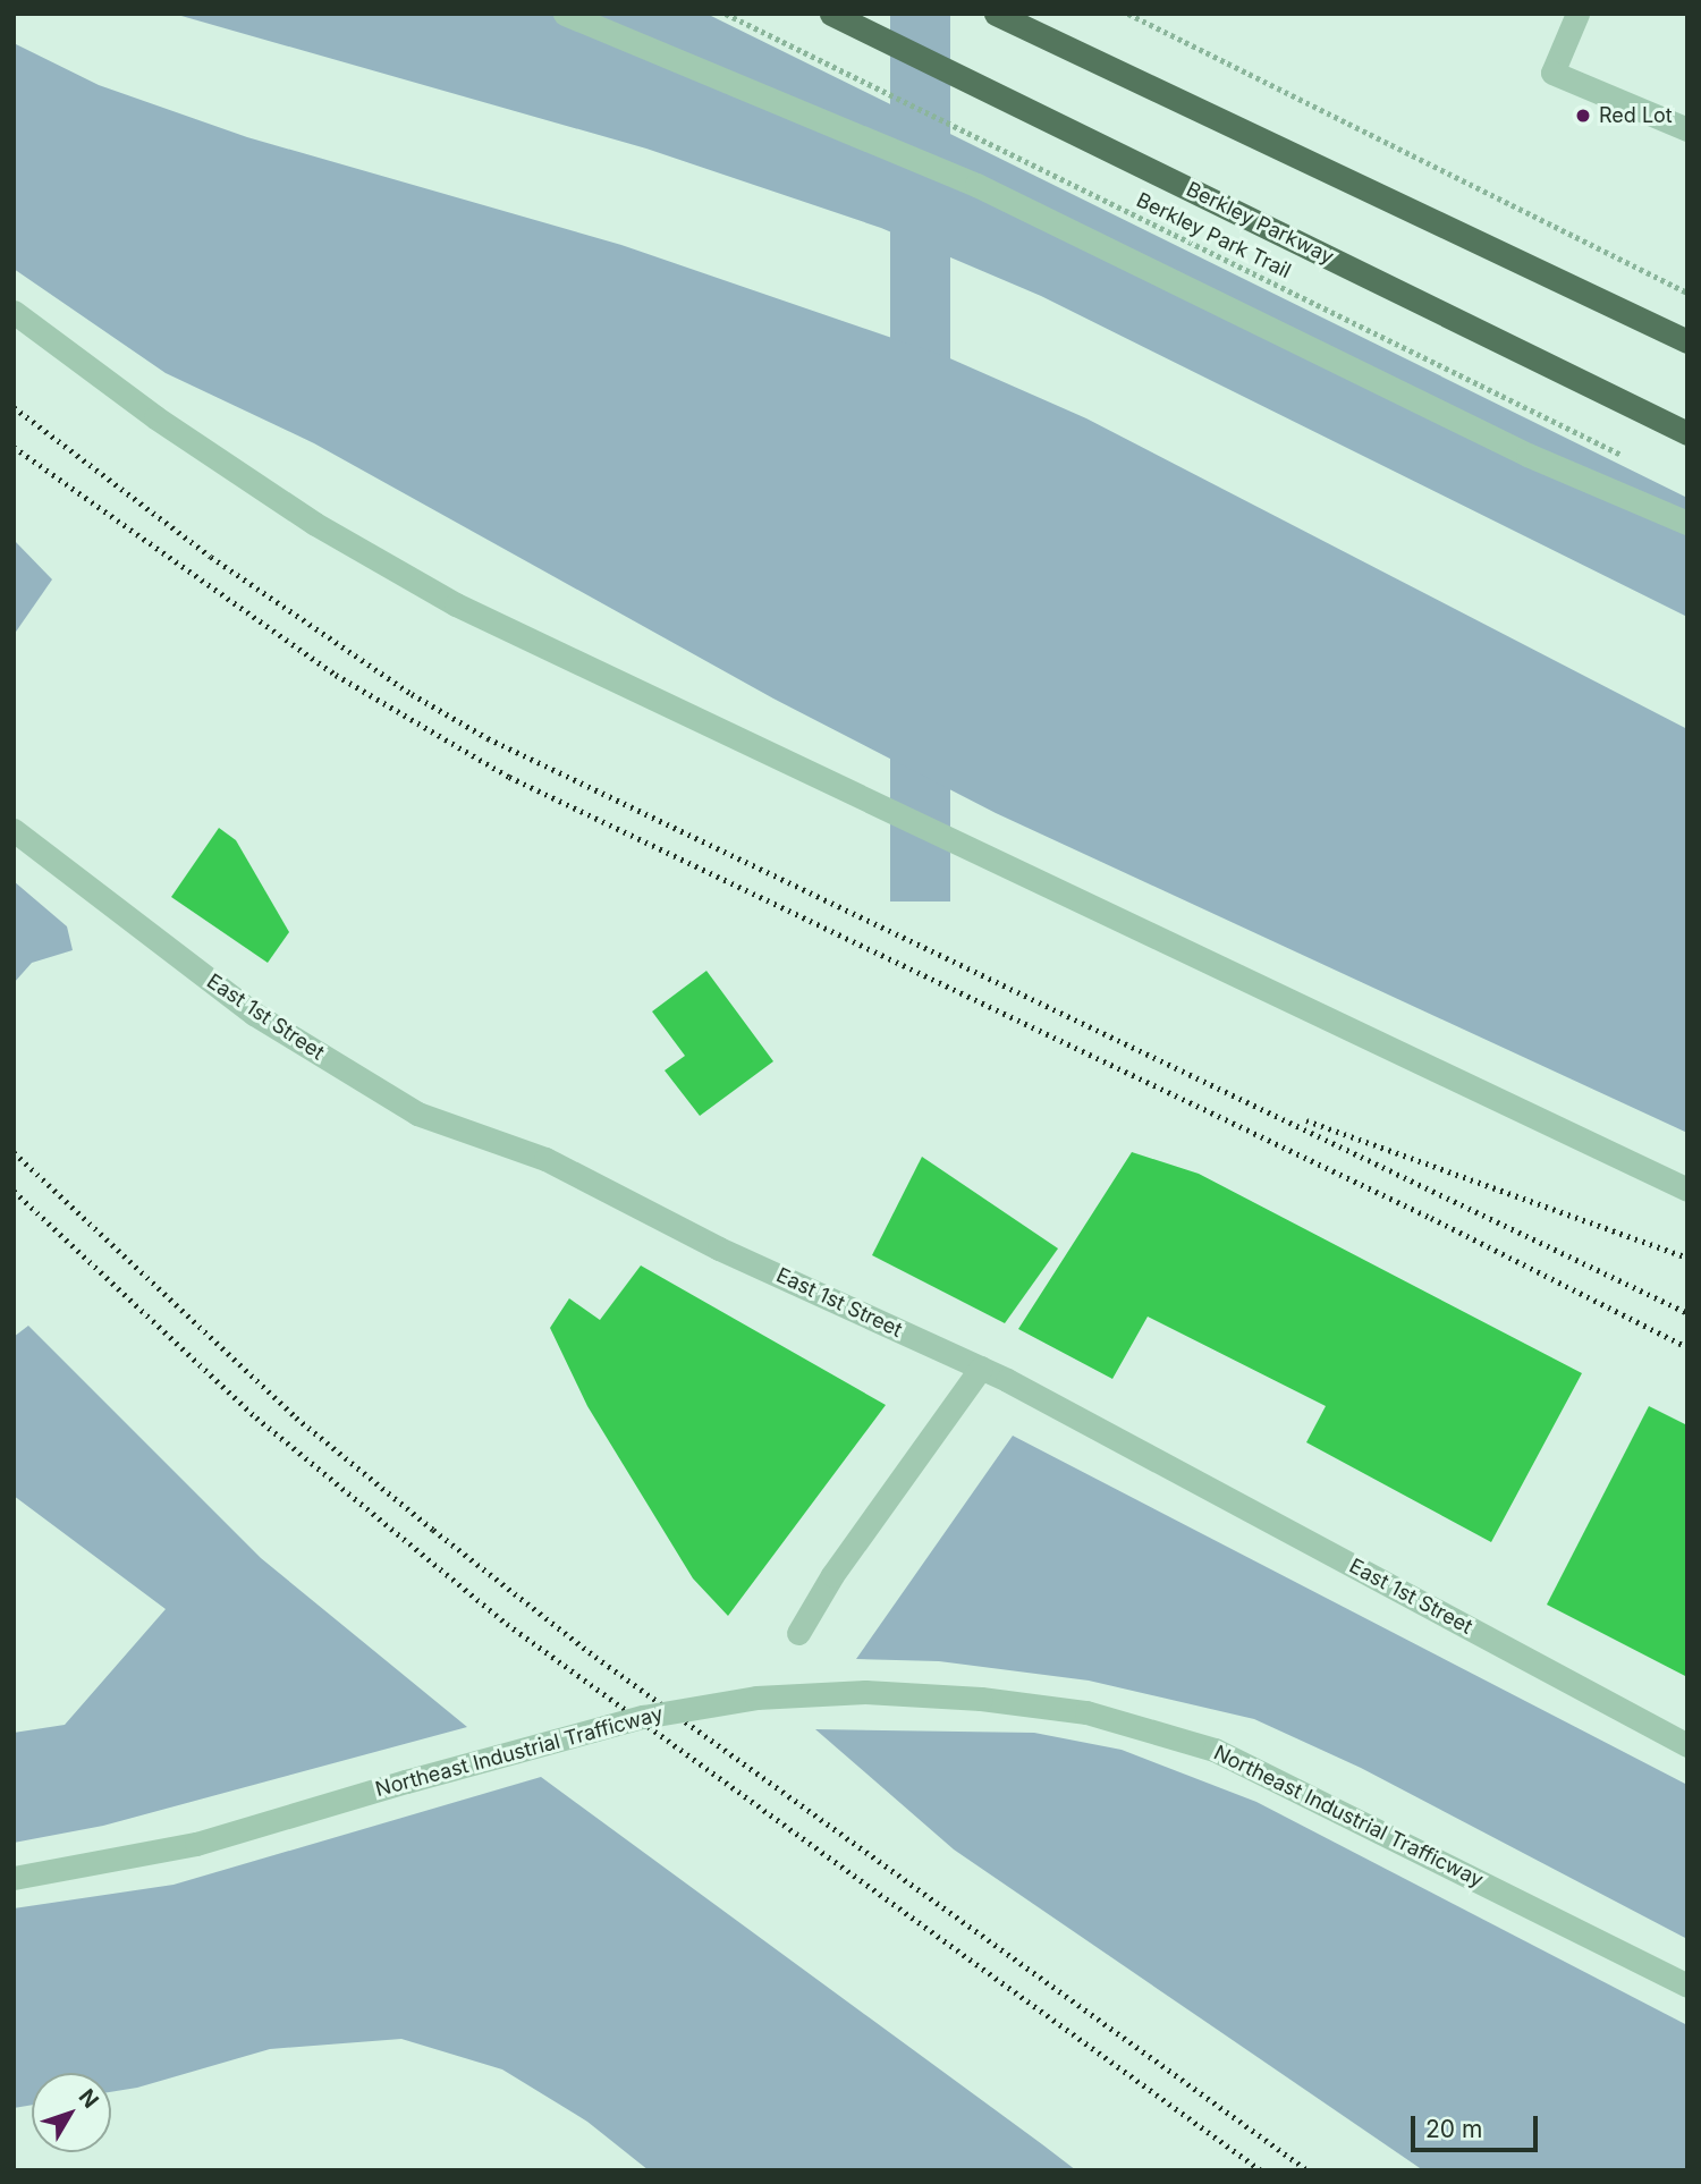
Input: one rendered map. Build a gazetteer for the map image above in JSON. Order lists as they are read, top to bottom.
{
  "streets": {
    "main road": ["Berkley Parkway"],
    "street": ["East 1st Street", "Northeast Industrial Trafficway"],
    "path": ["Berkley Park Trail"]
  },
  "places": ["Red Lot"],
  "scale_bar": "20 m",
  "north": "top right"
}
